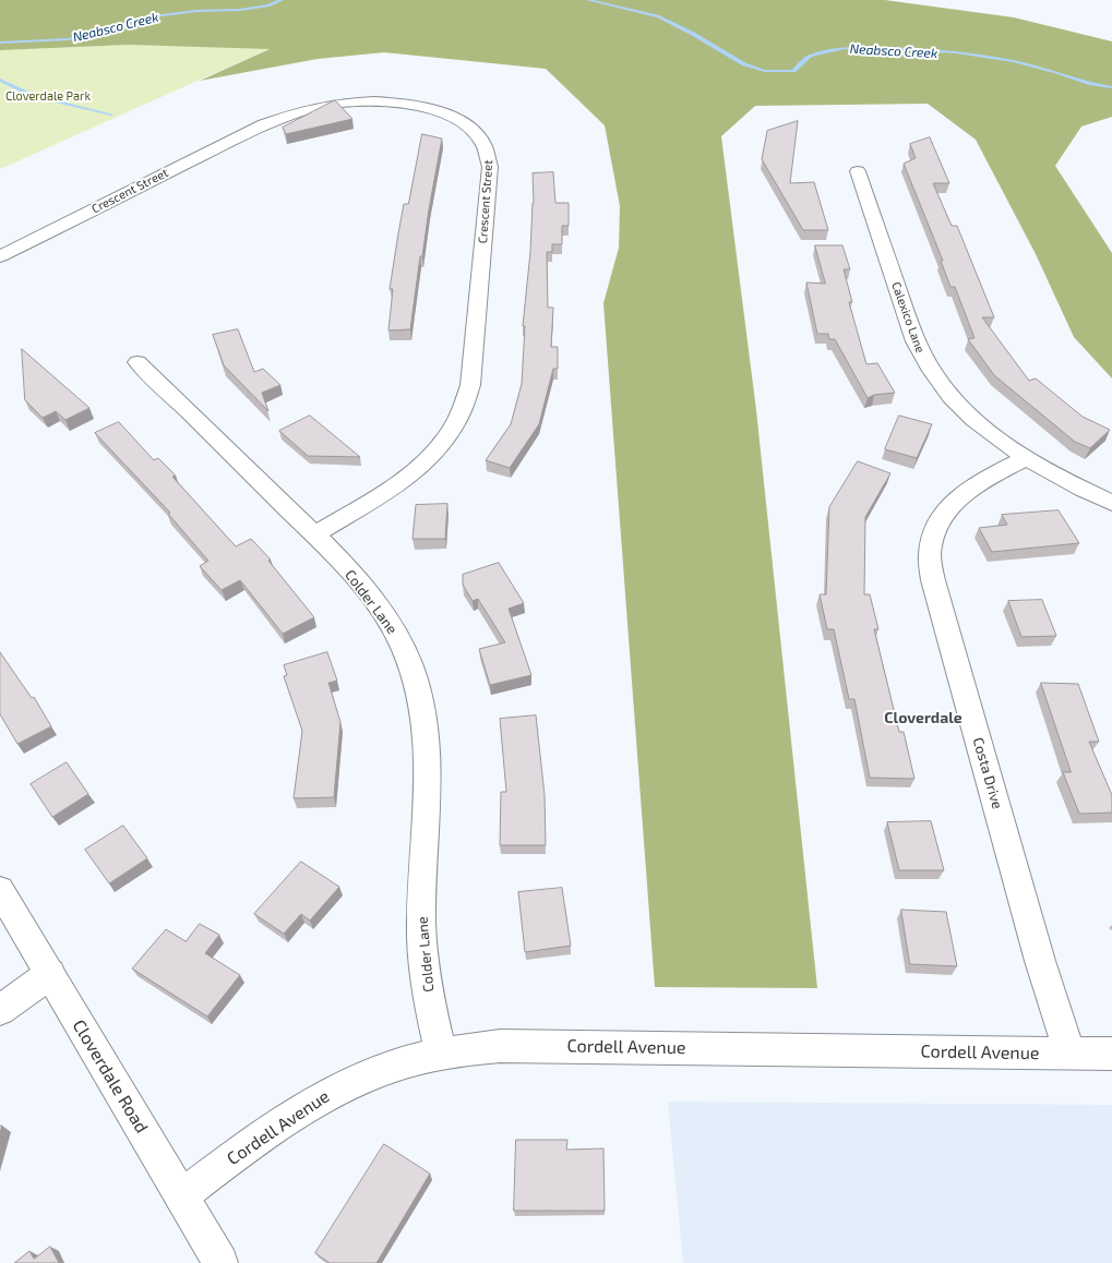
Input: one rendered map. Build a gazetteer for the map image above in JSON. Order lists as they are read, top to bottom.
{
  "streets": {
    "street": [
      "Crescent Street",
      "Calexico Lane",
      "Colder Lane",
      "Costa Drive",
      "Cordell Avenue",
      "Cloverdale Road"
    ]
  },
  "crossings": [
    ["Crescent Street", "Colder Lane"],
    ["Calexico Lane", "Costa Drive"],
    ["Colder Lane", "Cordell Avenue"],
    ["Costa Drive", "Cordell Avenue"],
    ["Cordell Avenue", "Cloverdale Road"]
  ],
  "districts": ["Cloverdale"],
  "water": ["Neabsco Creek"],
  "parks": ["Cloverdale Park"]
}
